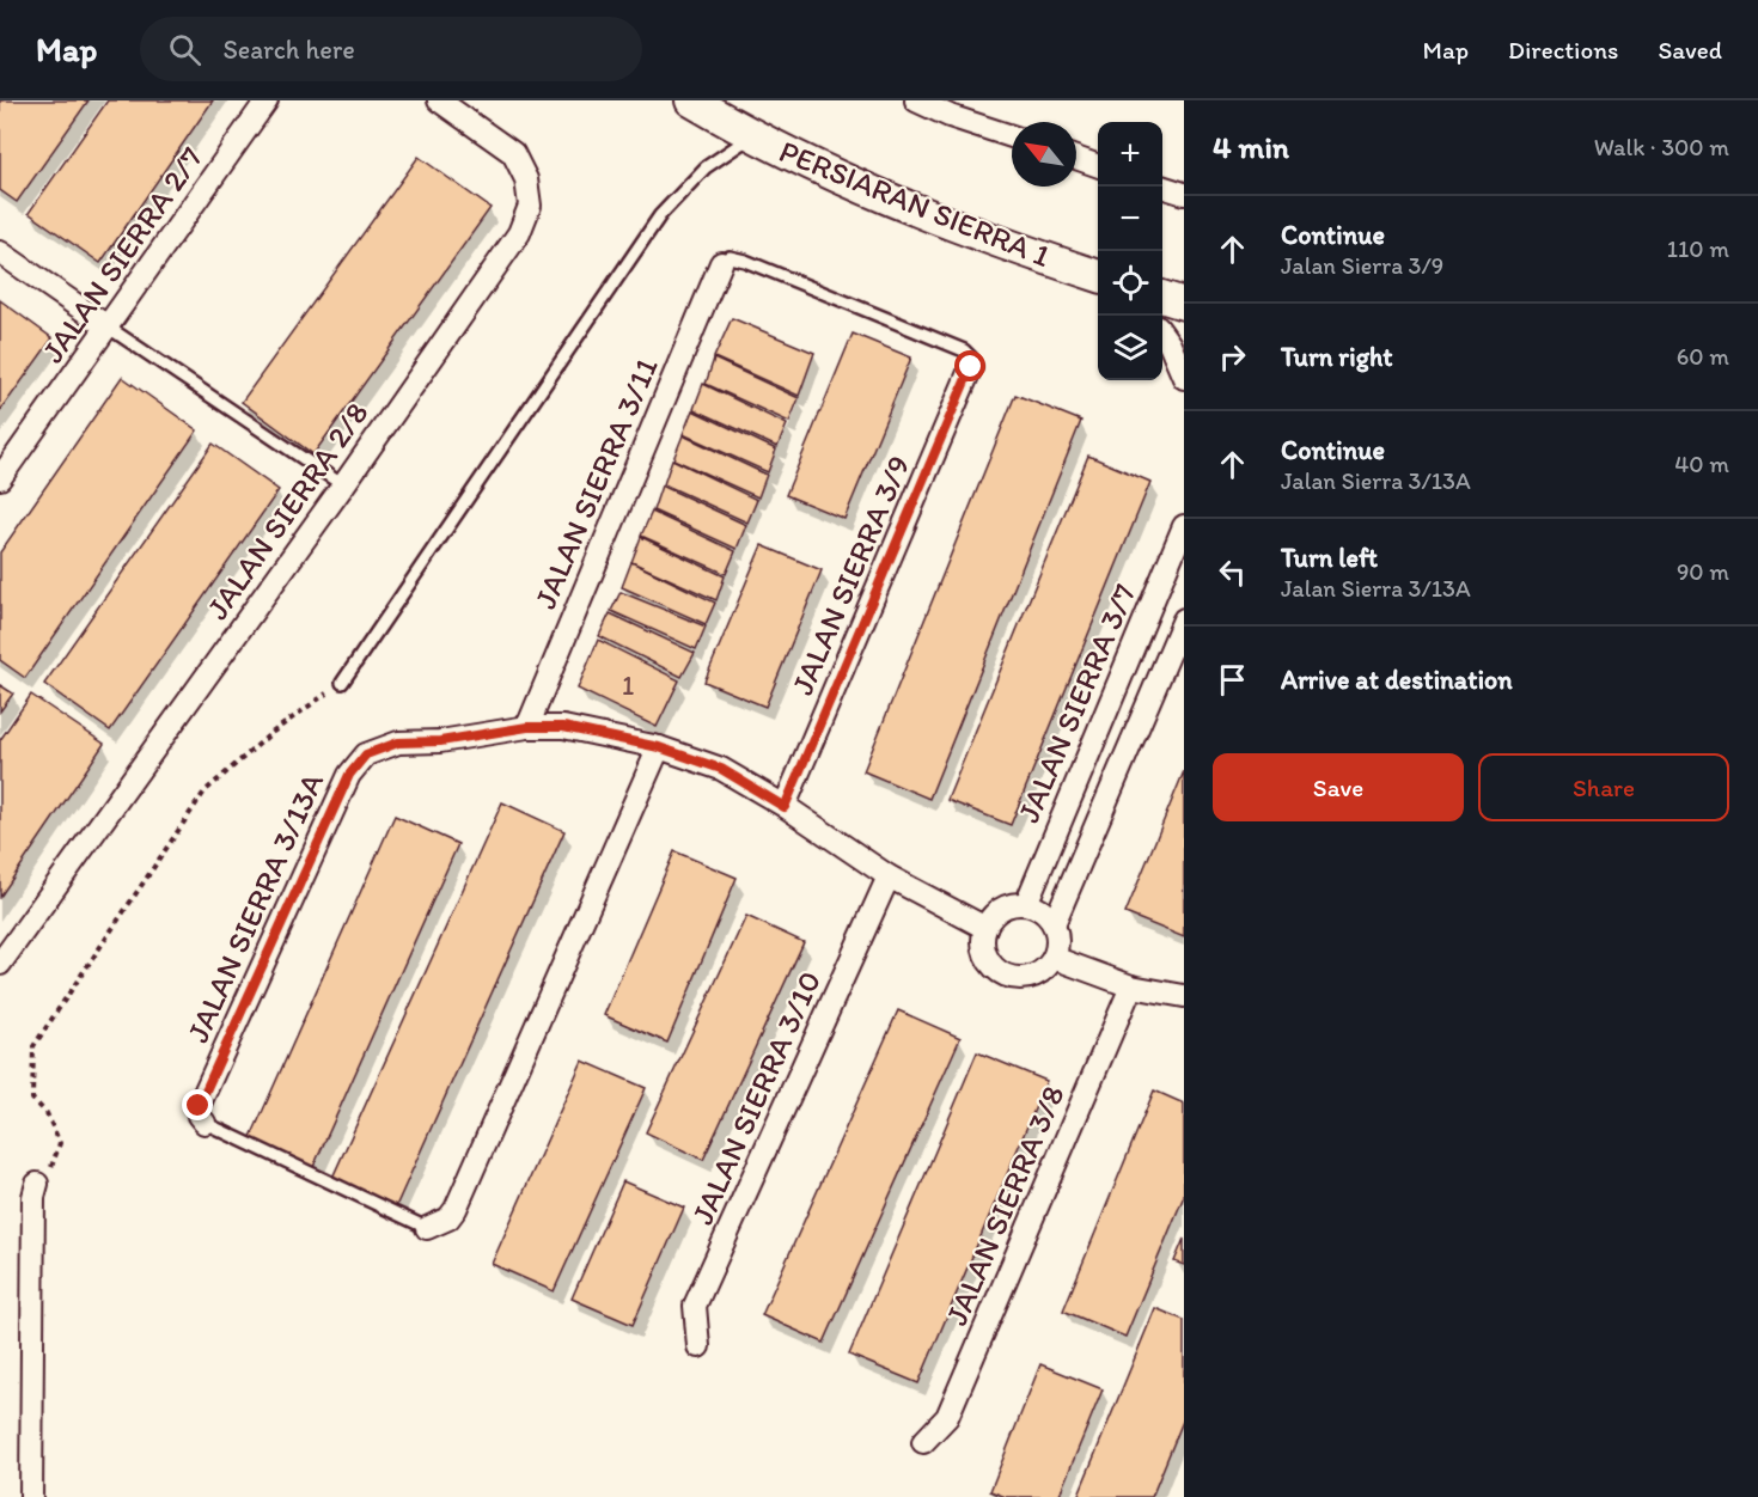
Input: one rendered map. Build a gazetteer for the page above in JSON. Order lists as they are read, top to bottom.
{
  "streets": {
    "street": [
      "PERSIARAN SIERRA 1",
      "JALAN SIERRA 2/7",
      "JALAN SIERRA 3/11",
      "JALAN SIERRA 2/8",
      "JALAN SIERRA 3/9",
      "JALAN SIERRA 3/7",
      "JALAN SIERRA 3/13A",
      "JALAN SIERRA 3/10",
      "JALAN SIERRA 3/8"
    ]
  },
  "crossings": [
    ["JALAN SIERRA 3/11", "JALAN SIERRA 3/13A"],
    ["JALAN SIERRA 3/9", "JALAN SIERRA 3/13A"],
    ["JALAN SIERRA 3/7", "JALAN SIERRA 3/13A"],
    ["JALAN SIERRA 3/13A", "JALAN SIERRA 3/10"]
  ],
  "house_numbers": ["1"],
  "north": "top left",
  "page": {
    "header": "Map",
    "search": "Search here",
    "nav": ["Map", "Directions", "Saved"],
    "heading": ["4 min", "Walk · 300 m"],
    "map_buttons": ["+", "−"],
    "list": [
      ["Continue", "Jalan Sierra 3/9", "110 m"],
      ["Turn right", "60 m"],
      ["Continue", "Jalan Sierra 3/13A", "40 m"],
      ["Turn left", "Jalan Sierra 3/13A", "90 m"],
      "Arrive at destination"
    ],
    "buttons": ["Save", "Share"]
  }
}
